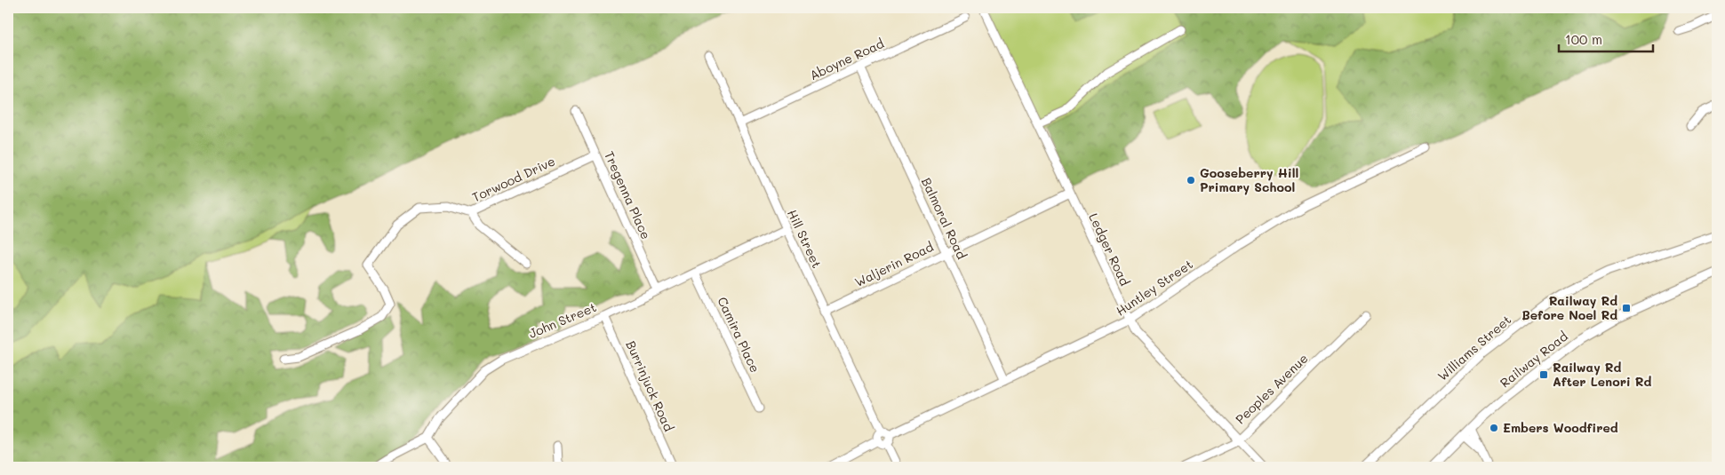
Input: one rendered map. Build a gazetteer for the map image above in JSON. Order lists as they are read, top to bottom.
{
  "streets": {
    "street": [
      "Aboyne Road",
      "Torwood Drive",
      "Tregenna Place",
      "Balmoral Road",
      "Hill Street",
      "Ledger Road",
      "Waljerin Road",
      "Huntley Street",
      "John Street",
      "Camira Place",
      "Williams Street",
      "Railway Road",
      "Burrinjuck Road",
      "Peoples Avenue"
    ]
  },
  "crossings": [
    ["Aboyne Road", "Balmoral Road"],
    ["Aboyne Road", "Hill Street"],
    ["Torwood Drive", "Tregenna Place"],
    ["Tregenna Place", "John Street"],
    ["Balmoral Road", "Waljerin Road"],
    ["Balmoral Road", "Huntley Street"],
    ["Hill Street", "Waljerin Road"],
    ["Hill Street", "Huntley Street"],
    ["Hill Street", "John Street"],
    ["Ledger Road", "Waljerin Road"],
    ["Ledger Road", "Huntley Street"],
    ["Ledger Road", "Peoples Avenue"],
    ["John Street", "Camira Place"],
    ["John Street", "Burrinjuck Road"]
  ],
  "places": {
    "other": ["Gooseberry Hill Primary School", "Embers Woodfired"],
    "transit": ["Railway Rd Before Noel Rd", "Railway Rd After Lenori Rd"]
  },
  "scale_bar": "100 m"
}
